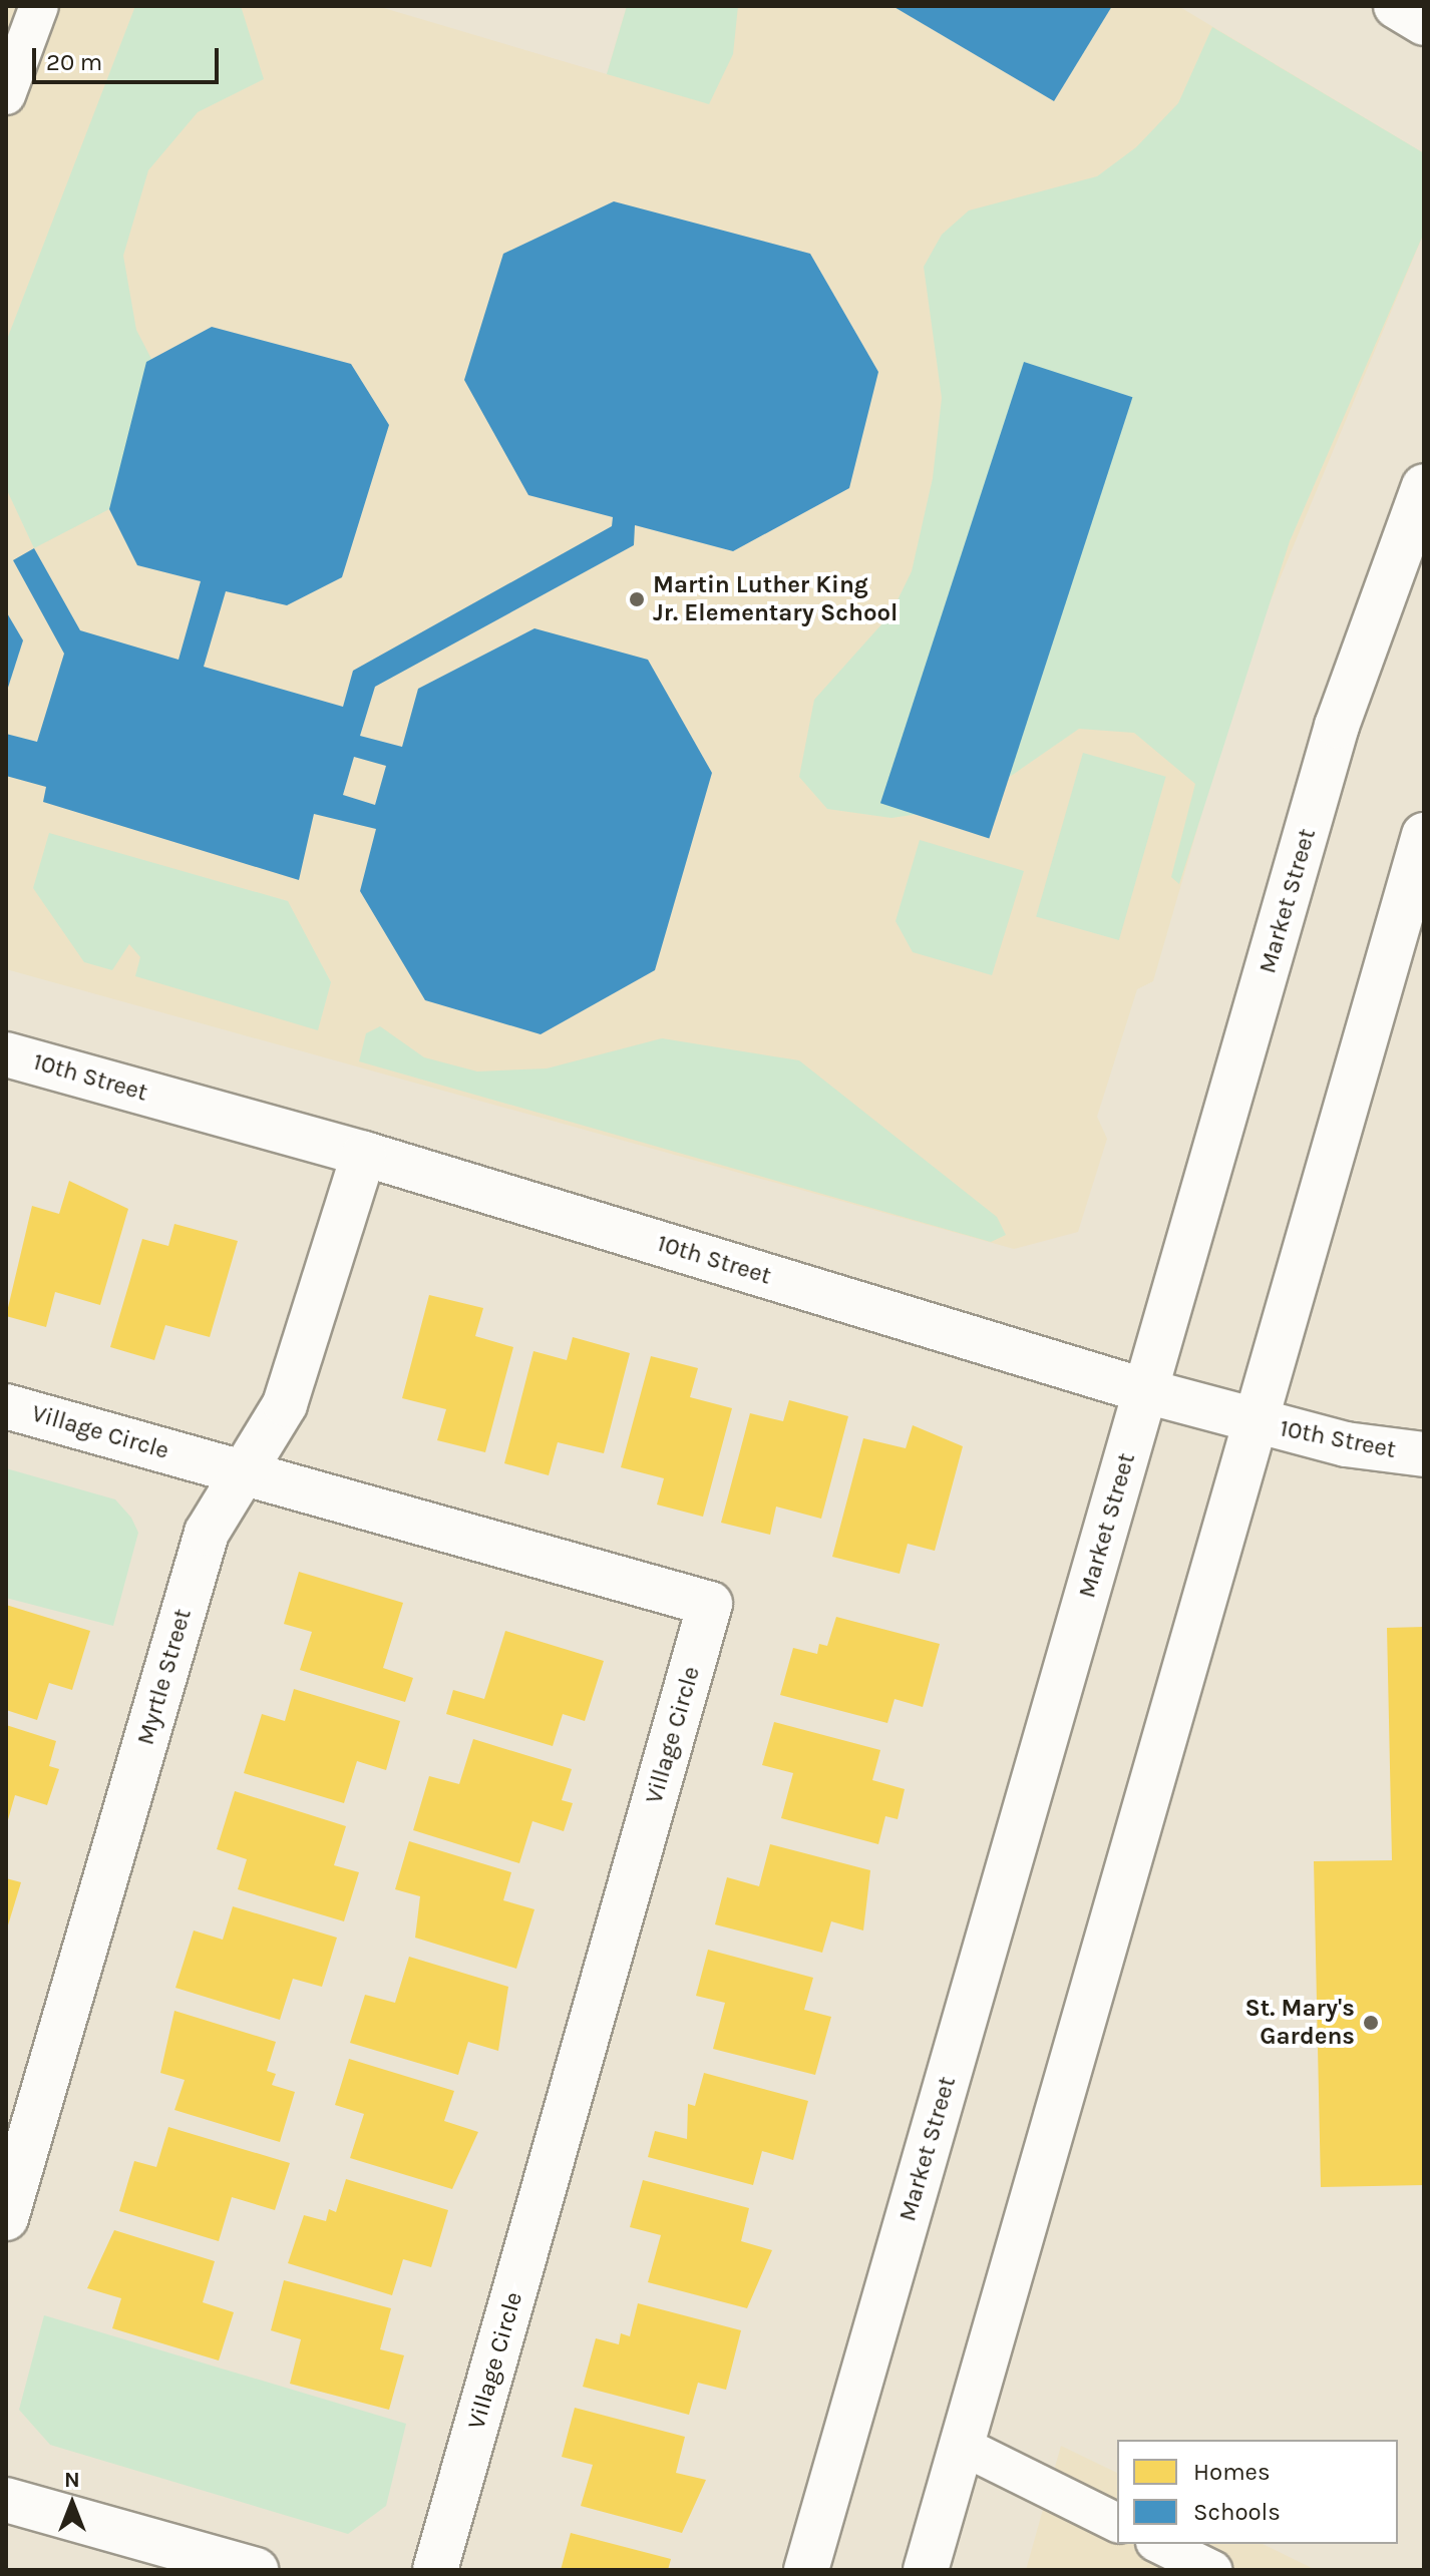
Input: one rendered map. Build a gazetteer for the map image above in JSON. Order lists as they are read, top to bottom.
{
  "streets": {
    "street": [
      "Market Street",
      "10th Street",
      "Village Circle",
      "Myrtle Street"
    ]
  },
  "crossings": [
    ["Market Street", "10th Street"],
    ["10th Street", "Myrtle Street"],
    ["Village Circle", "Myrtle Street"]
  ],
  "places": ["Martin Luther King Jr. Elementary School", "St. Mary's Gardens"],
  "legend": ["Homes", "Schools"],
  "scale_bar": "20 m",
  "north": "top"
}
